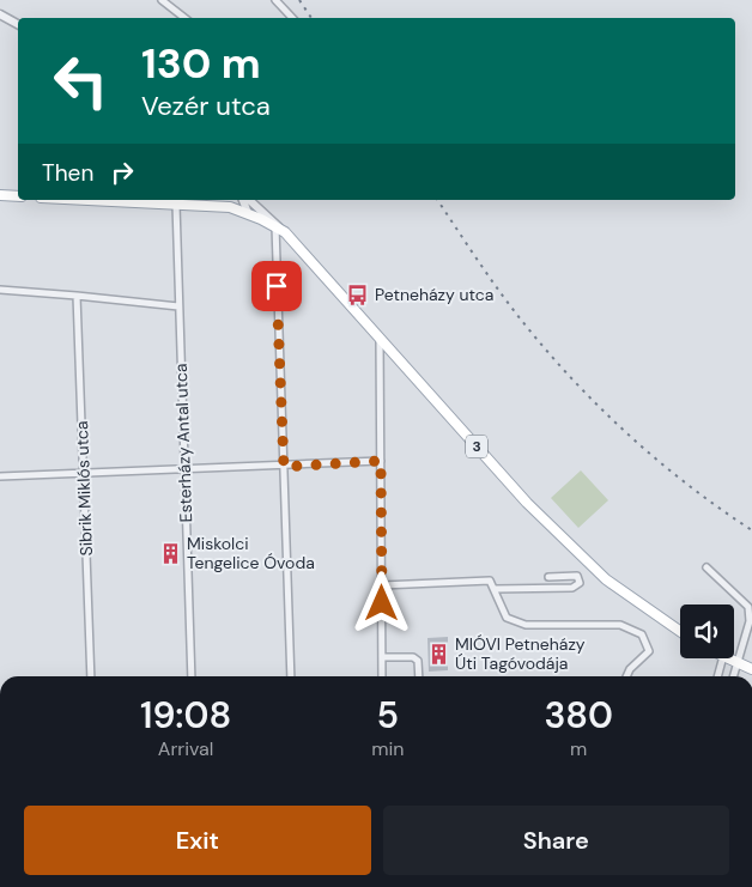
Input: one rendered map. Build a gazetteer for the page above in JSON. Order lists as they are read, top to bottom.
{
  "streets": {
    "main road": ["3"],
    "street": ["Esterházy Antal utca", "Sibrik Miklós utca"]
  },
  "crossings": [
    ["Esterházy Antal utca", "3"]
  ],
  "places": {
    "bus stop": ["Petneházy utca"],
    "building": ["Miskolci Tengelice Óvoda", "MIÓVI Petneházy Úti Tagóvodája"]
  },
  "page": {
    "turn": ["130 m", "Vezér utca"],
    "then": "Then",
    "eta": [
      "19:08",
      "Arrival",
      "5",
      "min",
      "380",
      "m"
    ],
    "buttons": ["Exit", "Share"]
  }
}
